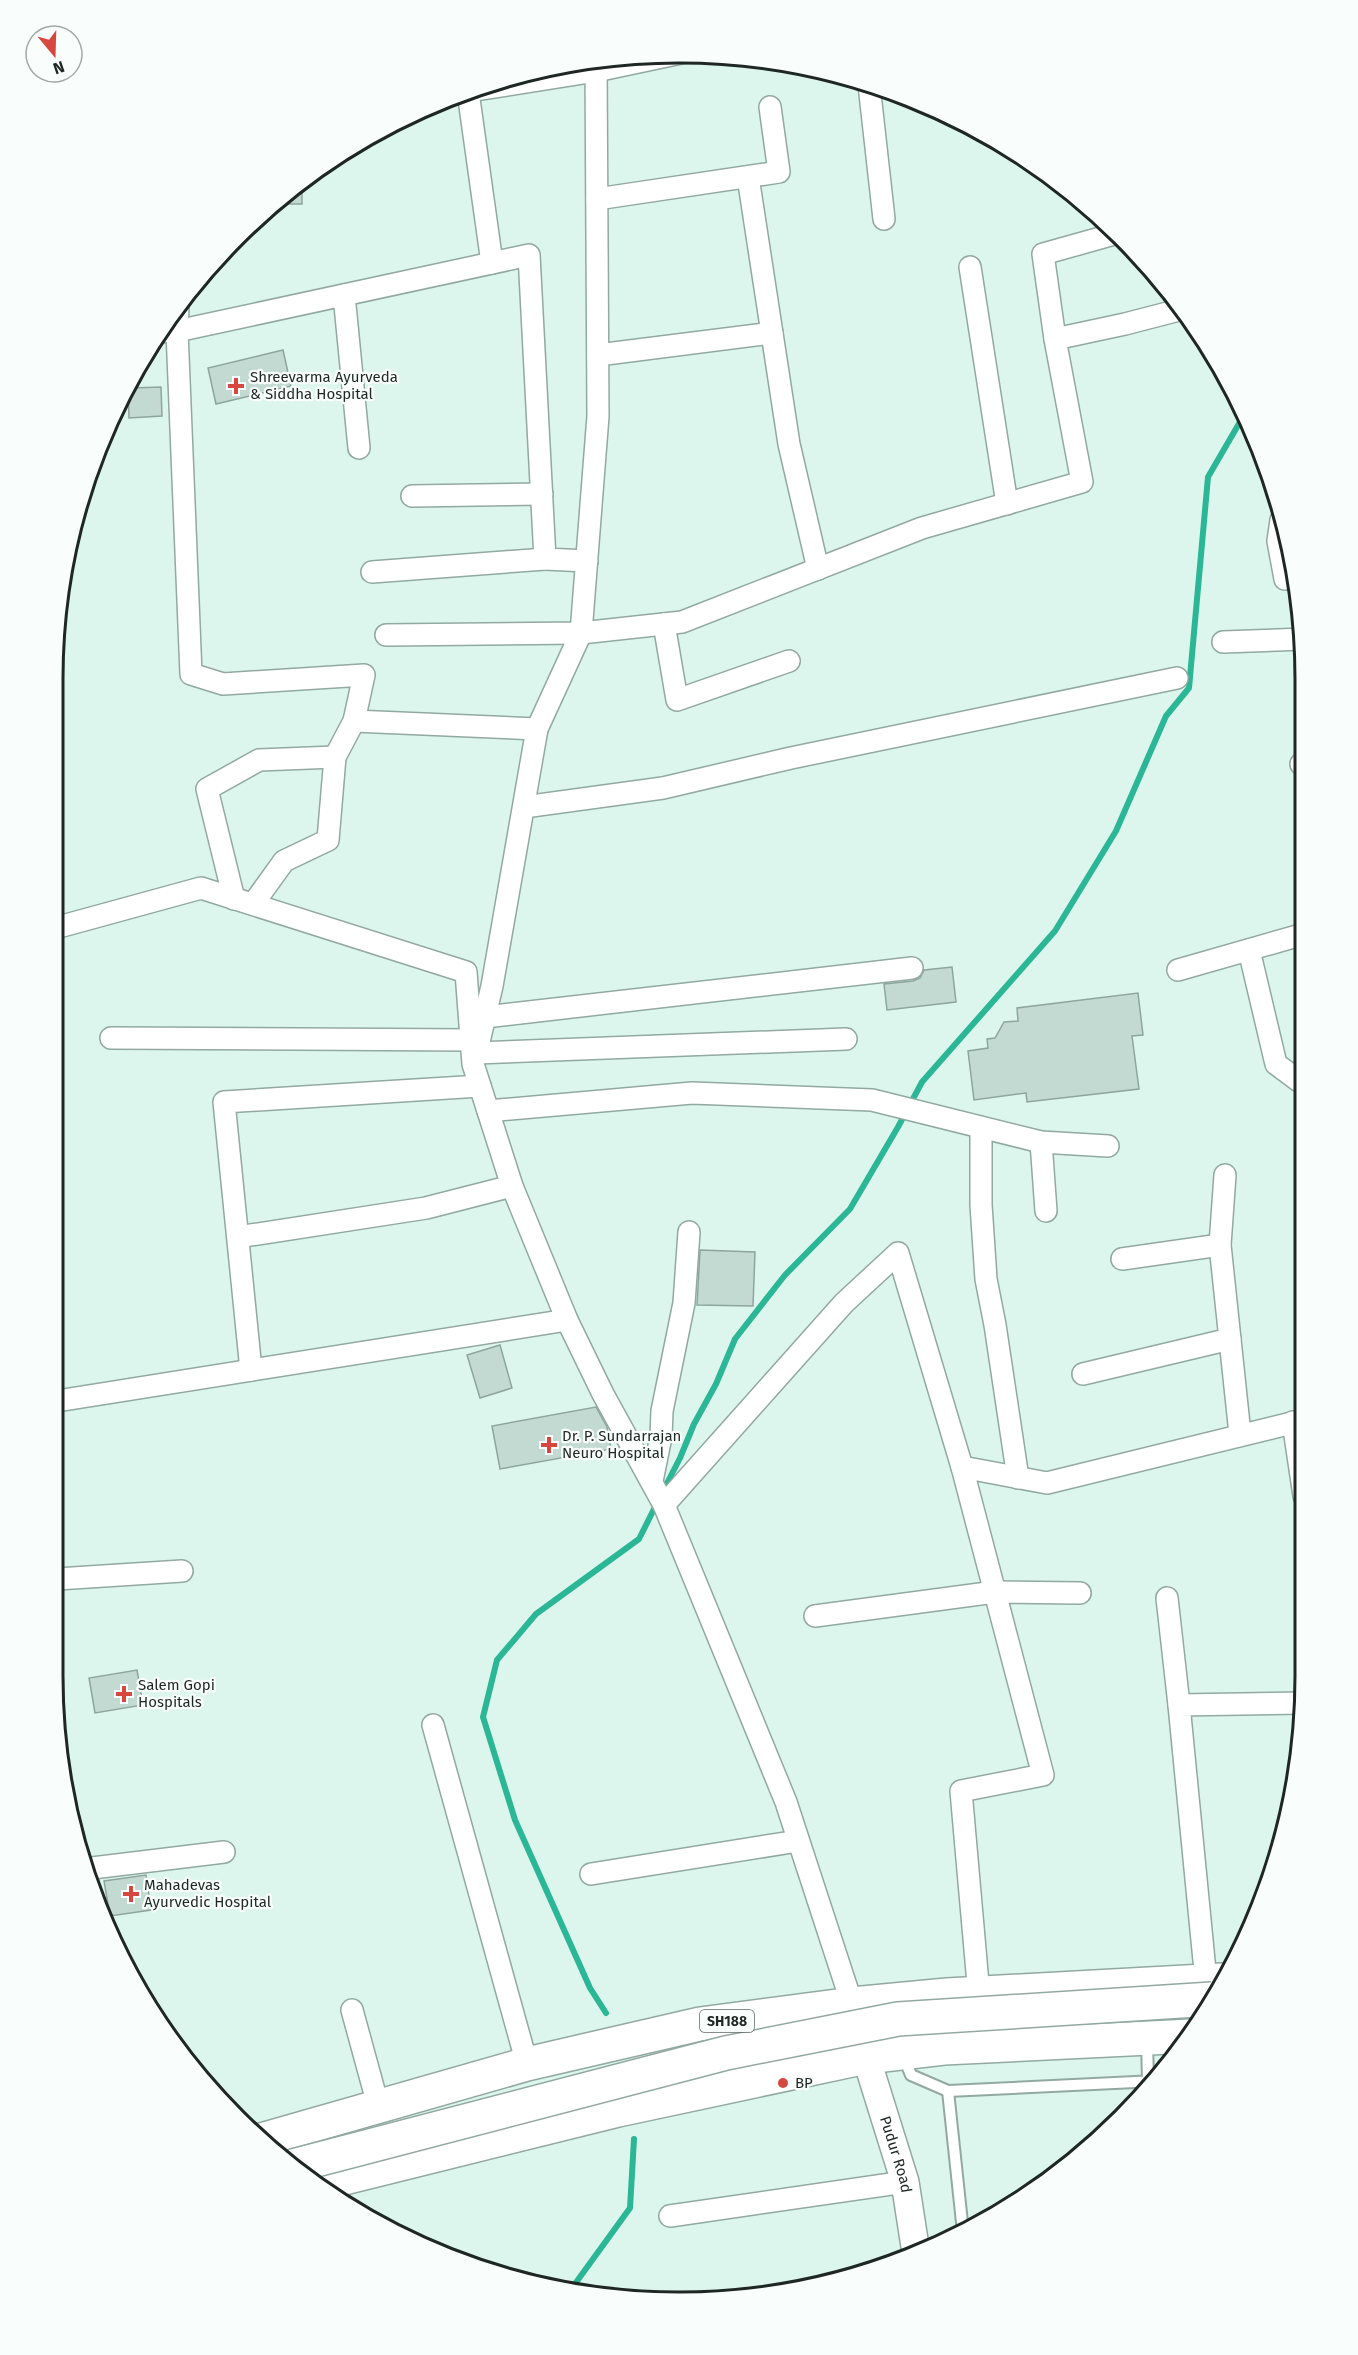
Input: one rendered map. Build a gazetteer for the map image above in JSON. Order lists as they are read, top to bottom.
{
  "streets": {
    "main road": ["SH188"],
    "street": ["Pudur Road"]
  },
  "places": {
    "health": [
      "Shreevarma Ayurveda & Siddha Hospital",
      "Dr. P. Sundarrajan Neuro Hospital",
      "Salem Gopi Hospitals",
      "Mahadevas Ayurvedic Hospital"
    ],
    "other": ["BP"]
  },
  "north": "bottom"
}
